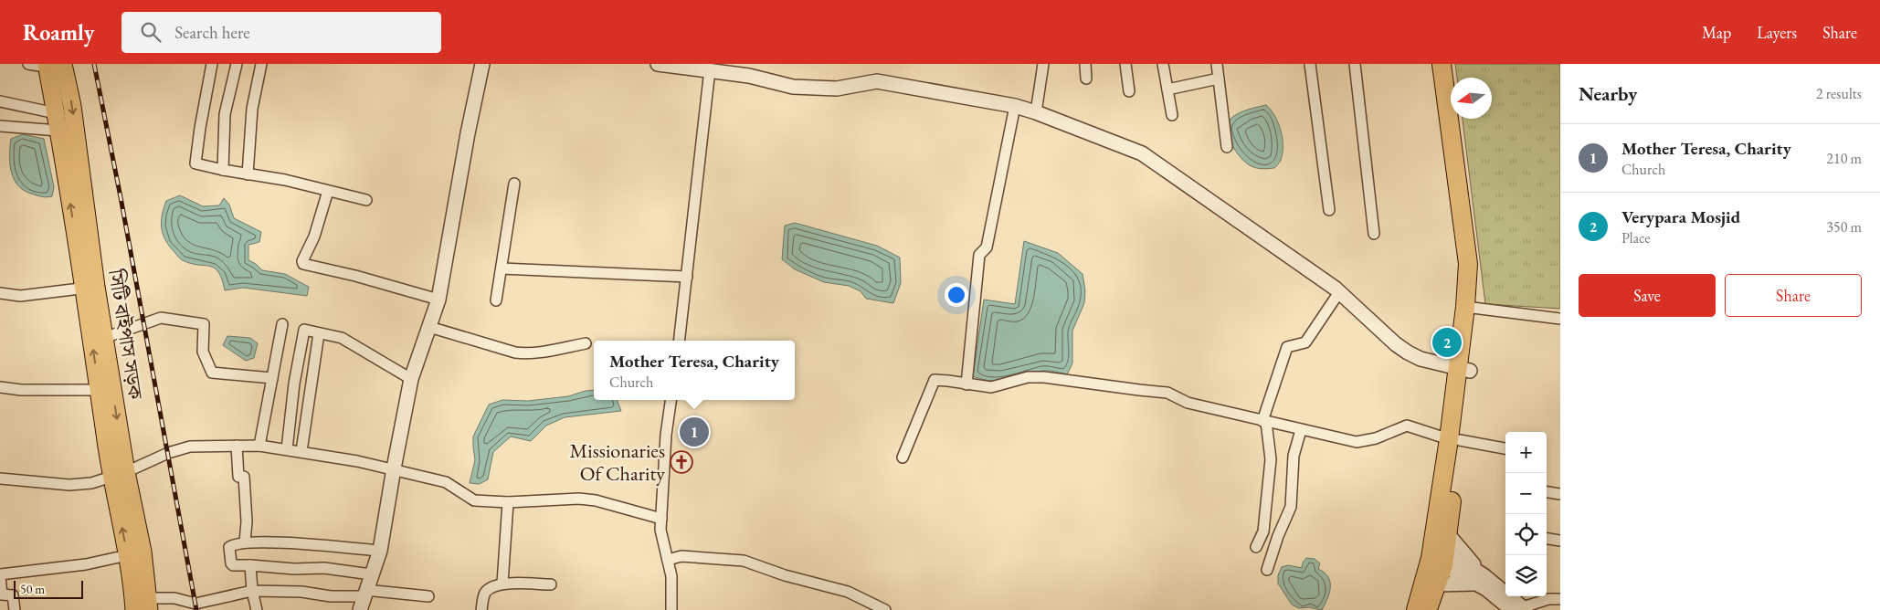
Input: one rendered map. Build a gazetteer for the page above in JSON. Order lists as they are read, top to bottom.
{
  "streets": {
    "main road": ["সিটি বাইপাস সড়ক"]
  },
  "places": {
    "church": ["Missionaries Of Charity"]
  },
  "scale_bar": "50 m",
  "north": "left",
  "page": {
    "header": "Roamly",
    "search": "Search here",
    "nav": ["Map", "Layers", "Share"],
    "heading": ["Nearby", "2 results"],
    "list": [
      {
        "mark": "1",
        "name": "Mother Teresa, Charity",
        "note": "Church",
        "value": "210 m"
      },
      {
        "mark": "2",
        "name": "Verypara Mosjid",
        "note": "Place",
        "value": "350 m"
      }
    ],
    "buttons": ["Save", "Share"],
    "pins": ["2", "1"],
    "popup": ["Mother Teresa, Charity", "Church"],
    "map_buttons": ["+", "−"],
    "scale": "50 m"
  }
}
